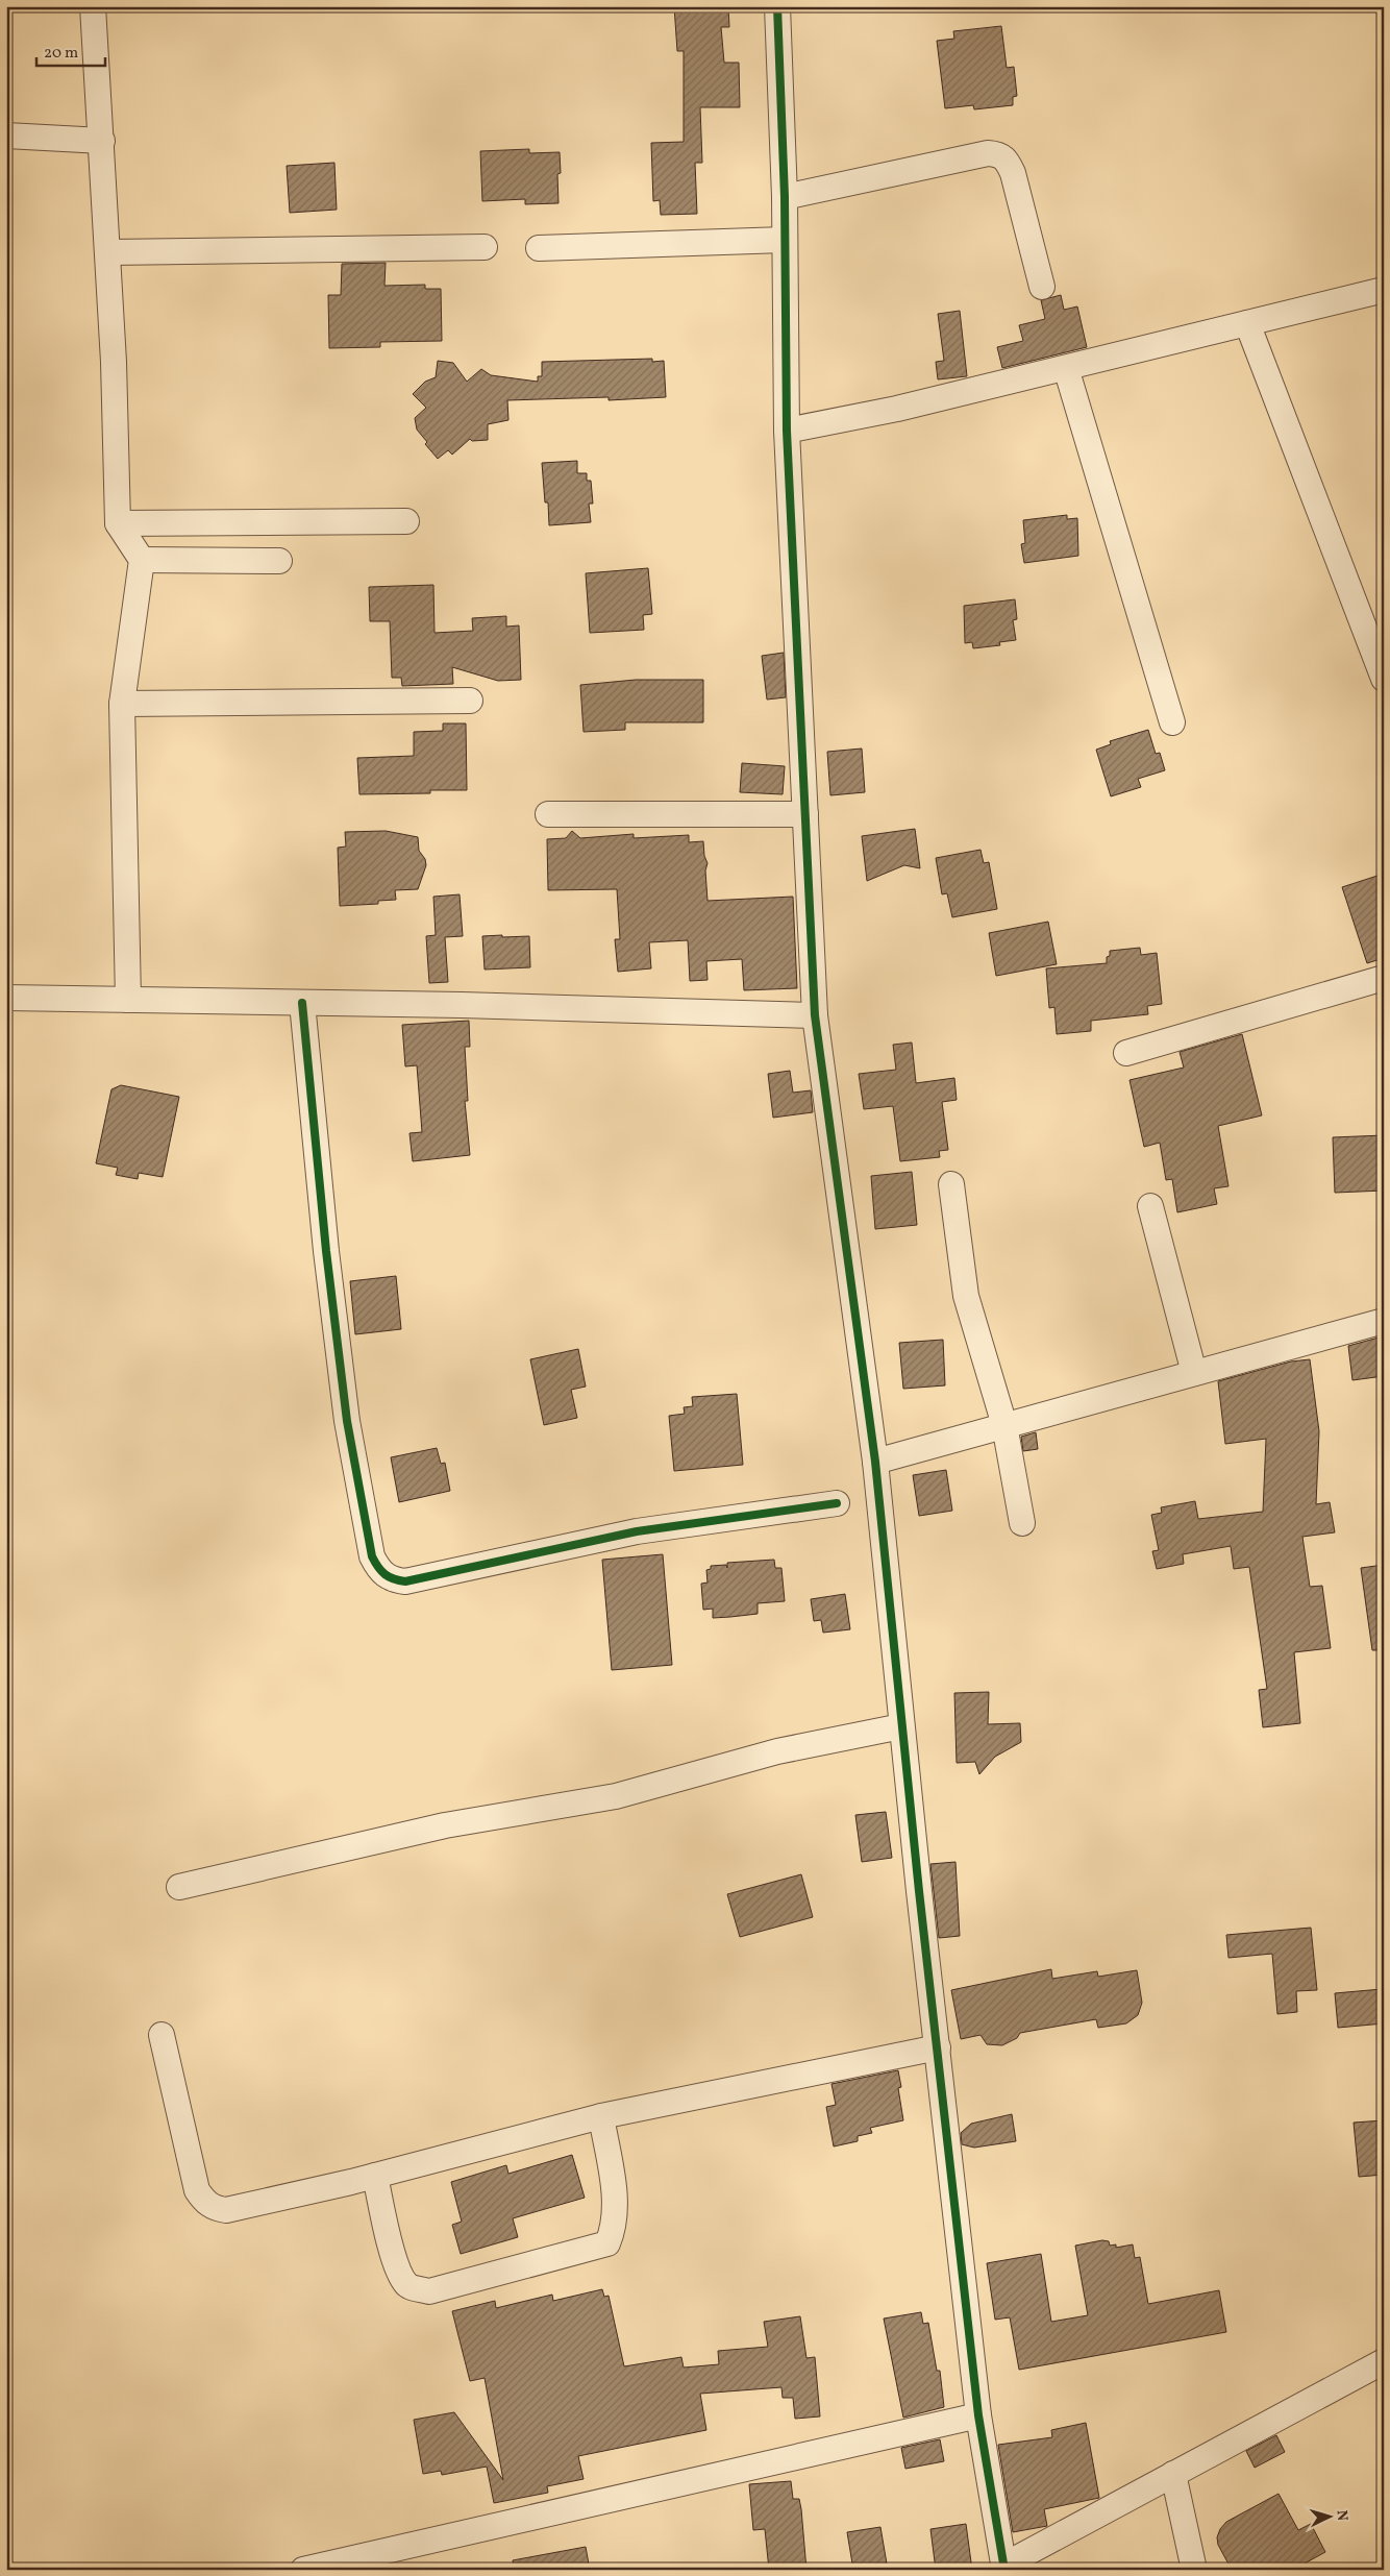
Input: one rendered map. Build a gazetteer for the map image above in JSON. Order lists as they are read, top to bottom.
{
  "scale_bar": "20 m",
  "north": "right"
}
